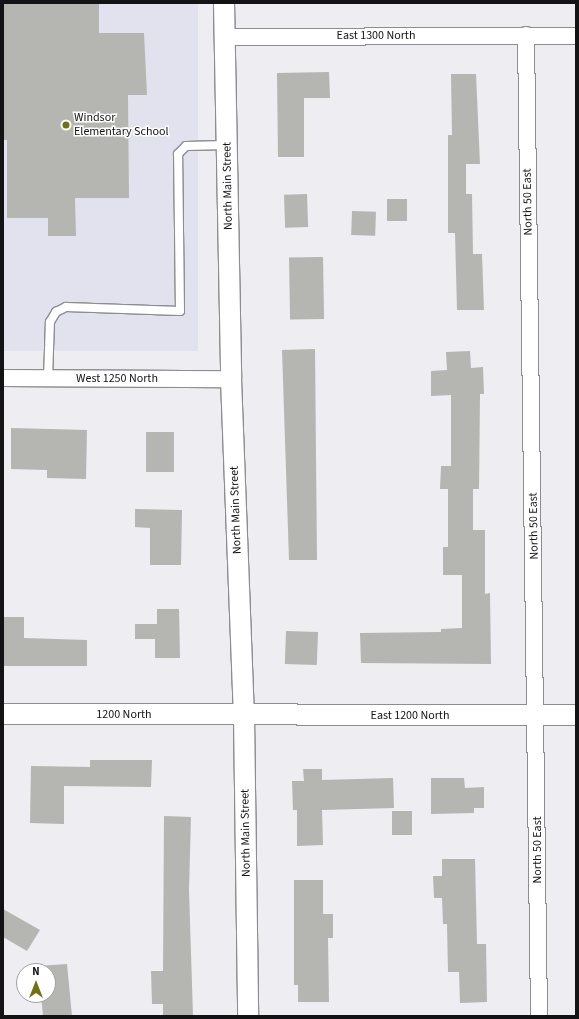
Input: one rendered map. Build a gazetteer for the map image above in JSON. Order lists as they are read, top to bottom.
{
  "streets": {
    "street": [
      "East 1300 North",
      "North Main Street",
      "North 50 East",
      "West 1250 North",
      "1200 North",
      "East 1200 North"
    ]
  },
  "crossings": [
    ["East 1300 North", "North Main Street"],
    ["East 1300 North", "North 50 East"],
    ["North Main Street", "West 1250 North"],
    ["North Main Street", "1200 North"],
    ["North Main Street", "East 1200 North"],
    ["North 50 East", "East 1200 North"],
    ["1200 North", "East 1200 North"]
  ],
  "places": ["Windsor Elementary School"],
  "north": "top"
}
